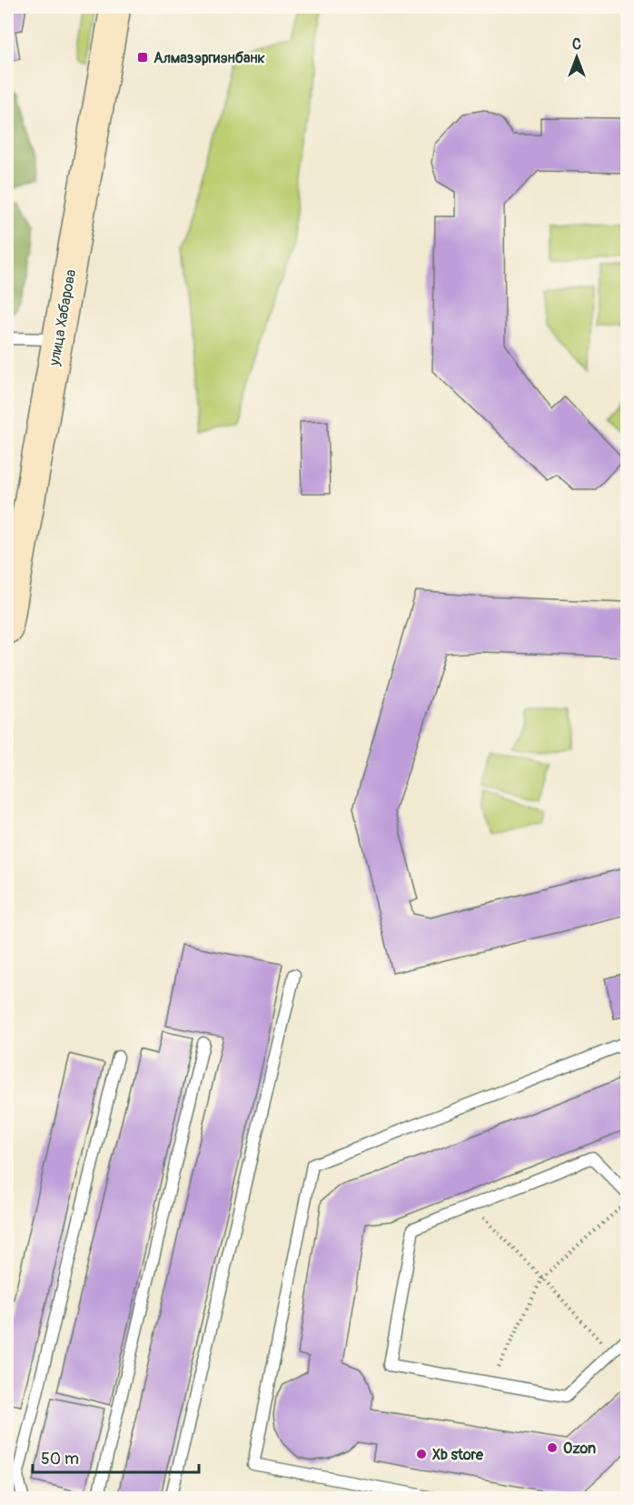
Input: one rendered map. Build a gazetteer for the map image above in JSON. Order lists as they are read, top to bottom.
{
  "streets": {
    "main road": ["улица Хабарова"]
  },
  "places": {
    "transit": ["Алмазэргиэнбанк"],
    "other": ["Ozon", "Xb store"]
  },
  "scale_bar": "50 m",
  "north": "top"
}
